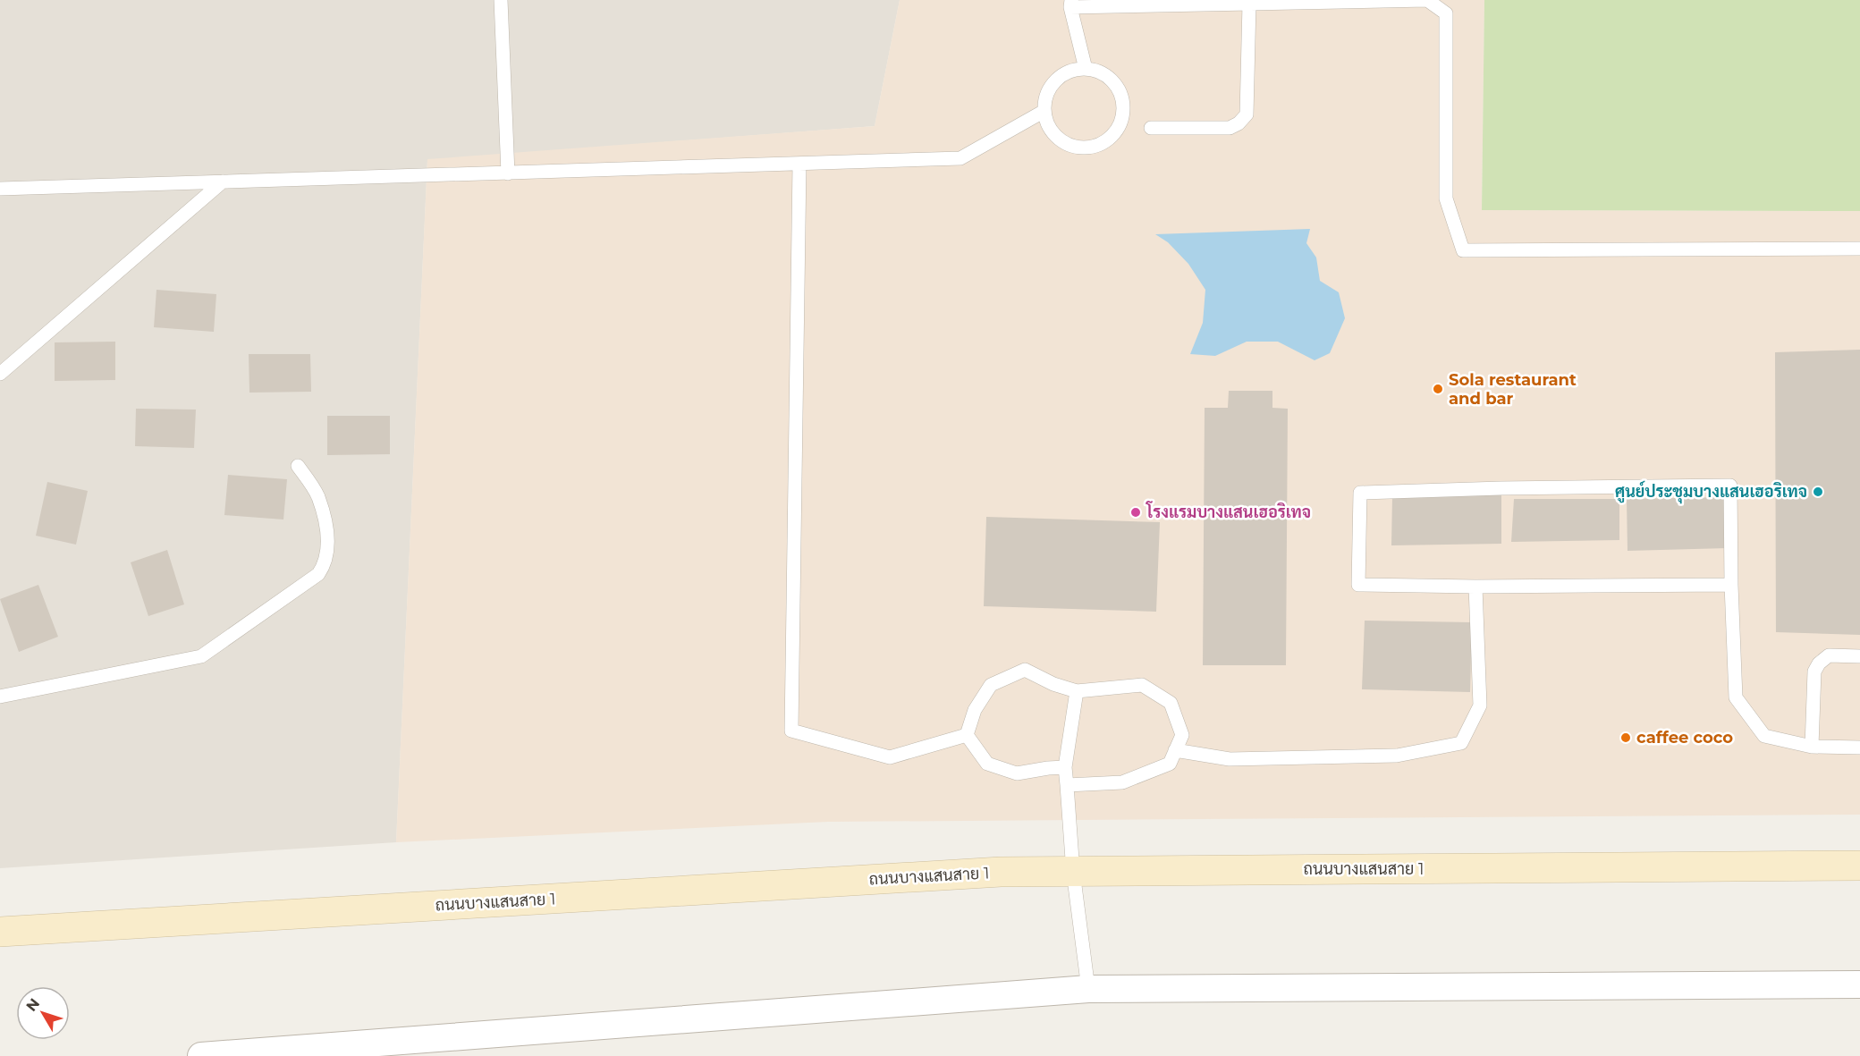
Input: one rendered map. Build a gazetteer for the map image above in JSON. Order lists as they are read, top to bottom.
{
  "streets": {
    "street": ["ถนนบางแสนสาย 1"]
  },
  "places": [
    "Sola restaurant and bar",
    "ศูนย์ประชุมบางแสนเฮอริเทจ",
    "โรงแรมบางแสนเฮอริเทจ",
    "caffee coco"
  ],
  "north": "top left"
}
